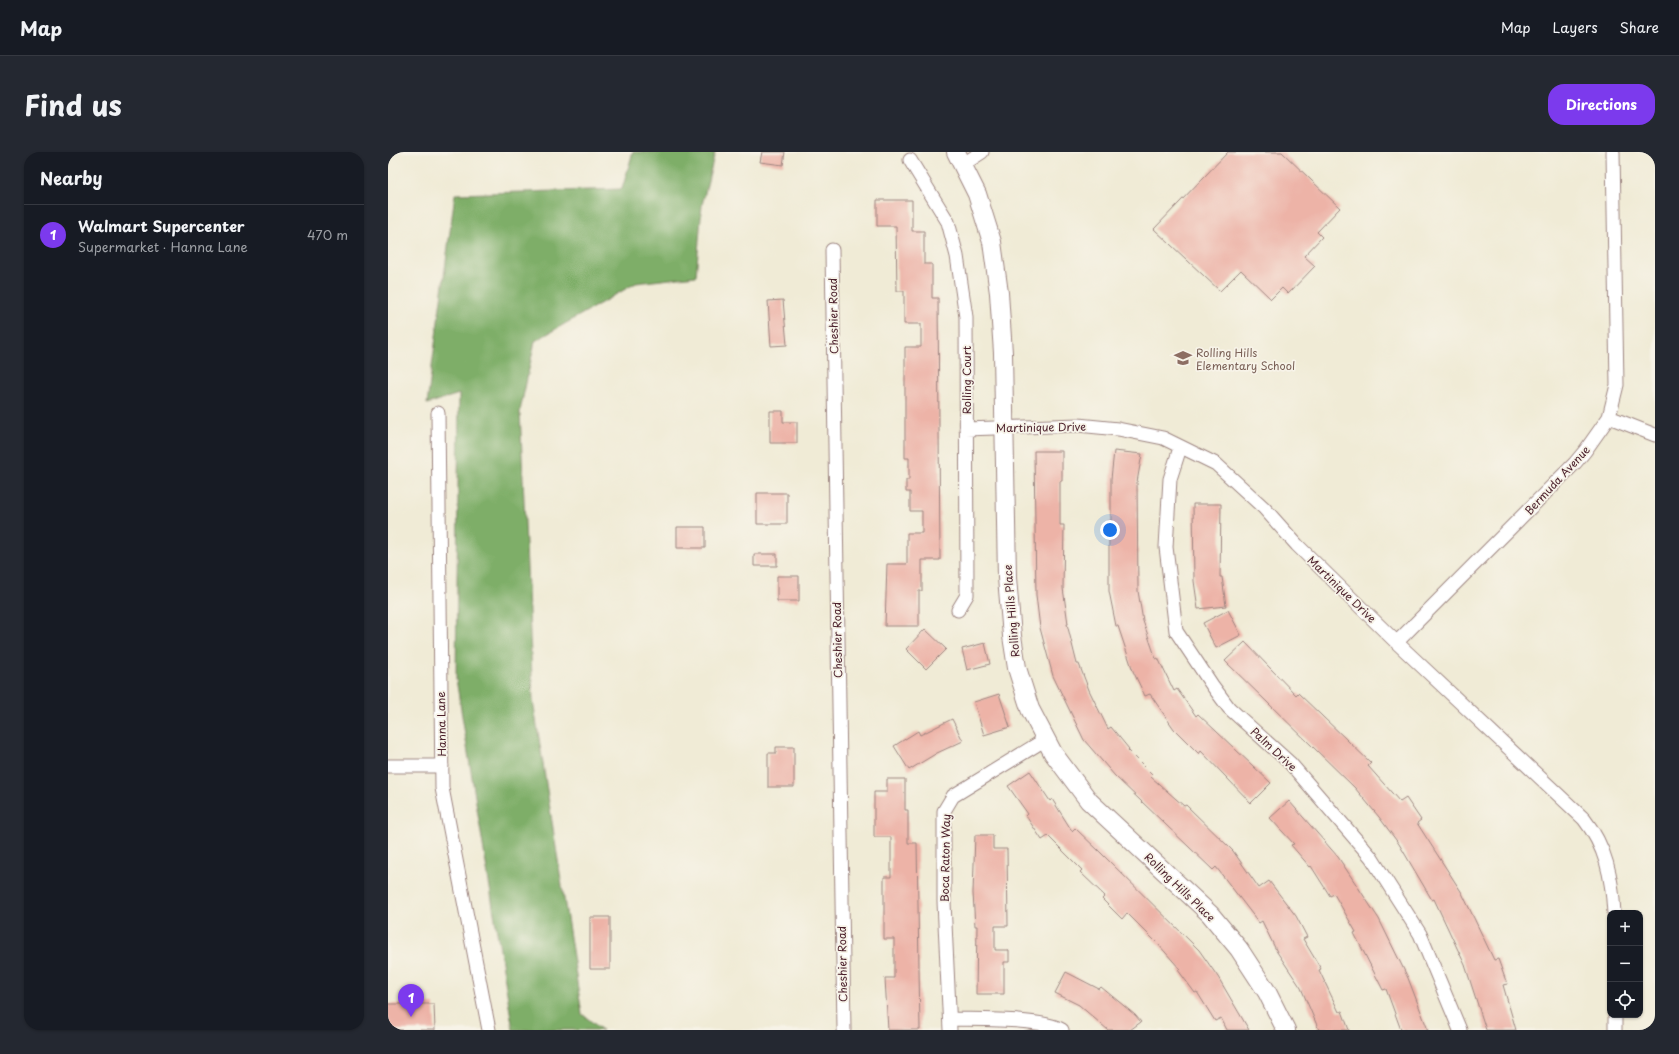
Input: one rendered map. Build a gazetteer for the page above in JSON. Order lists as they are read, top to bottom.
{
  "streets": {
    "street": [
      "Cheshier Road",
      "Rolling Court",
      "Martinique Drive",
      "Bermuda Avenue",
      "Rolling Hills Place",
      "Hanna Lane",
      "Palm Drive",
      "Boca Raton Way"
    ]
  },
  "crossings": [
    ["Rolling Court", "Martinique Drive"],
    ["Martinique Drive", "Bermuda Avenue"],
    ["Martinique Drive", "Rolling Hills Place"],
    ["Martinique Drive", "Palm Drive"],
    ["Rolling Hills Place", "Boca Raton Way"]
  ],
  "places": {
    "school or university": ["Rolling Hills Elementary School"]
  },
  "page": {
    "header": "Map",
    "nav": ["Map", "Layers", "Share"],
    "title": "Find us",
    "buttons": "Directions",
    "heading": "Nearby",
    "list": [
      {
        "mark": "1",
        "name": "Walmart Supercenter",
        "note": "Supermarket · Hanna Lane",
        "value": "470 m"
      }
    ],
    "map_buttons": ["+", "−"],
    "pins": "1"
  }
}
